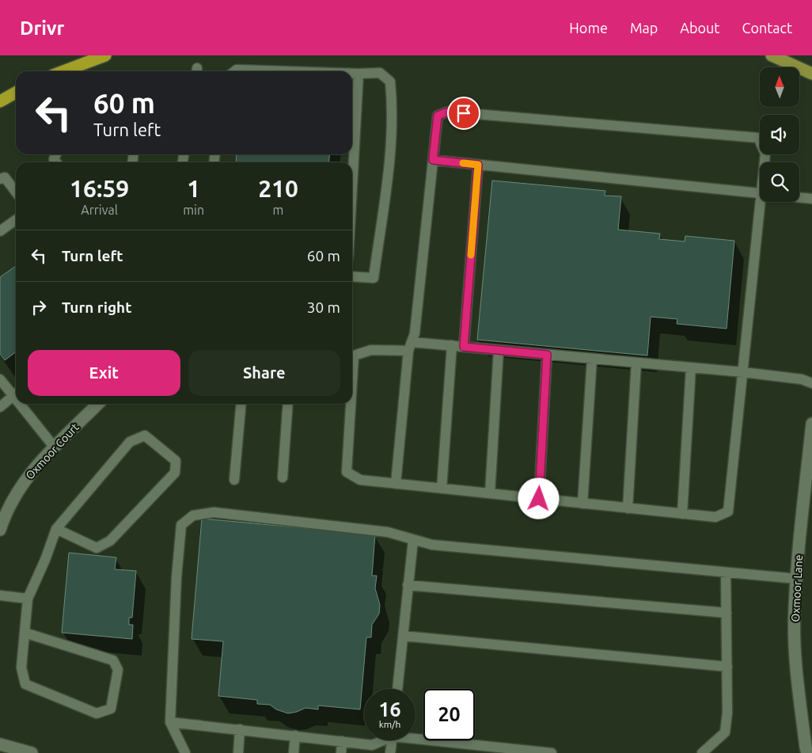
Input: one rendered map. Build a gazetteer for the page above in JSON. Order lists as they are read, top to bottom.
{
  "streets": {
    "street": ["Oxmoor Court", "Oxmoor Lane"]
  },
  "north": "top",
  "page": {
    "header": "Drivr",
    "nav": [
      "Home",
      "Map",
      "About",
      "Contact"
    ],
    "turn": ["60 m", "Turn left"],
    "eta": [
      "16:59",
      "Arrival",
      "1",
      "min",
      "210",
      "m"
    ],
    "list": [
      {
        "name": "Turn left",
        "value": "60 m"
      },
      {
        "name": "Turn right",
        "value": "30 m"
      }
    ],
    "buttons": ["Exit", "Share"],
    "speed": "16 km/h",
    "limit": "20"
  }
}
